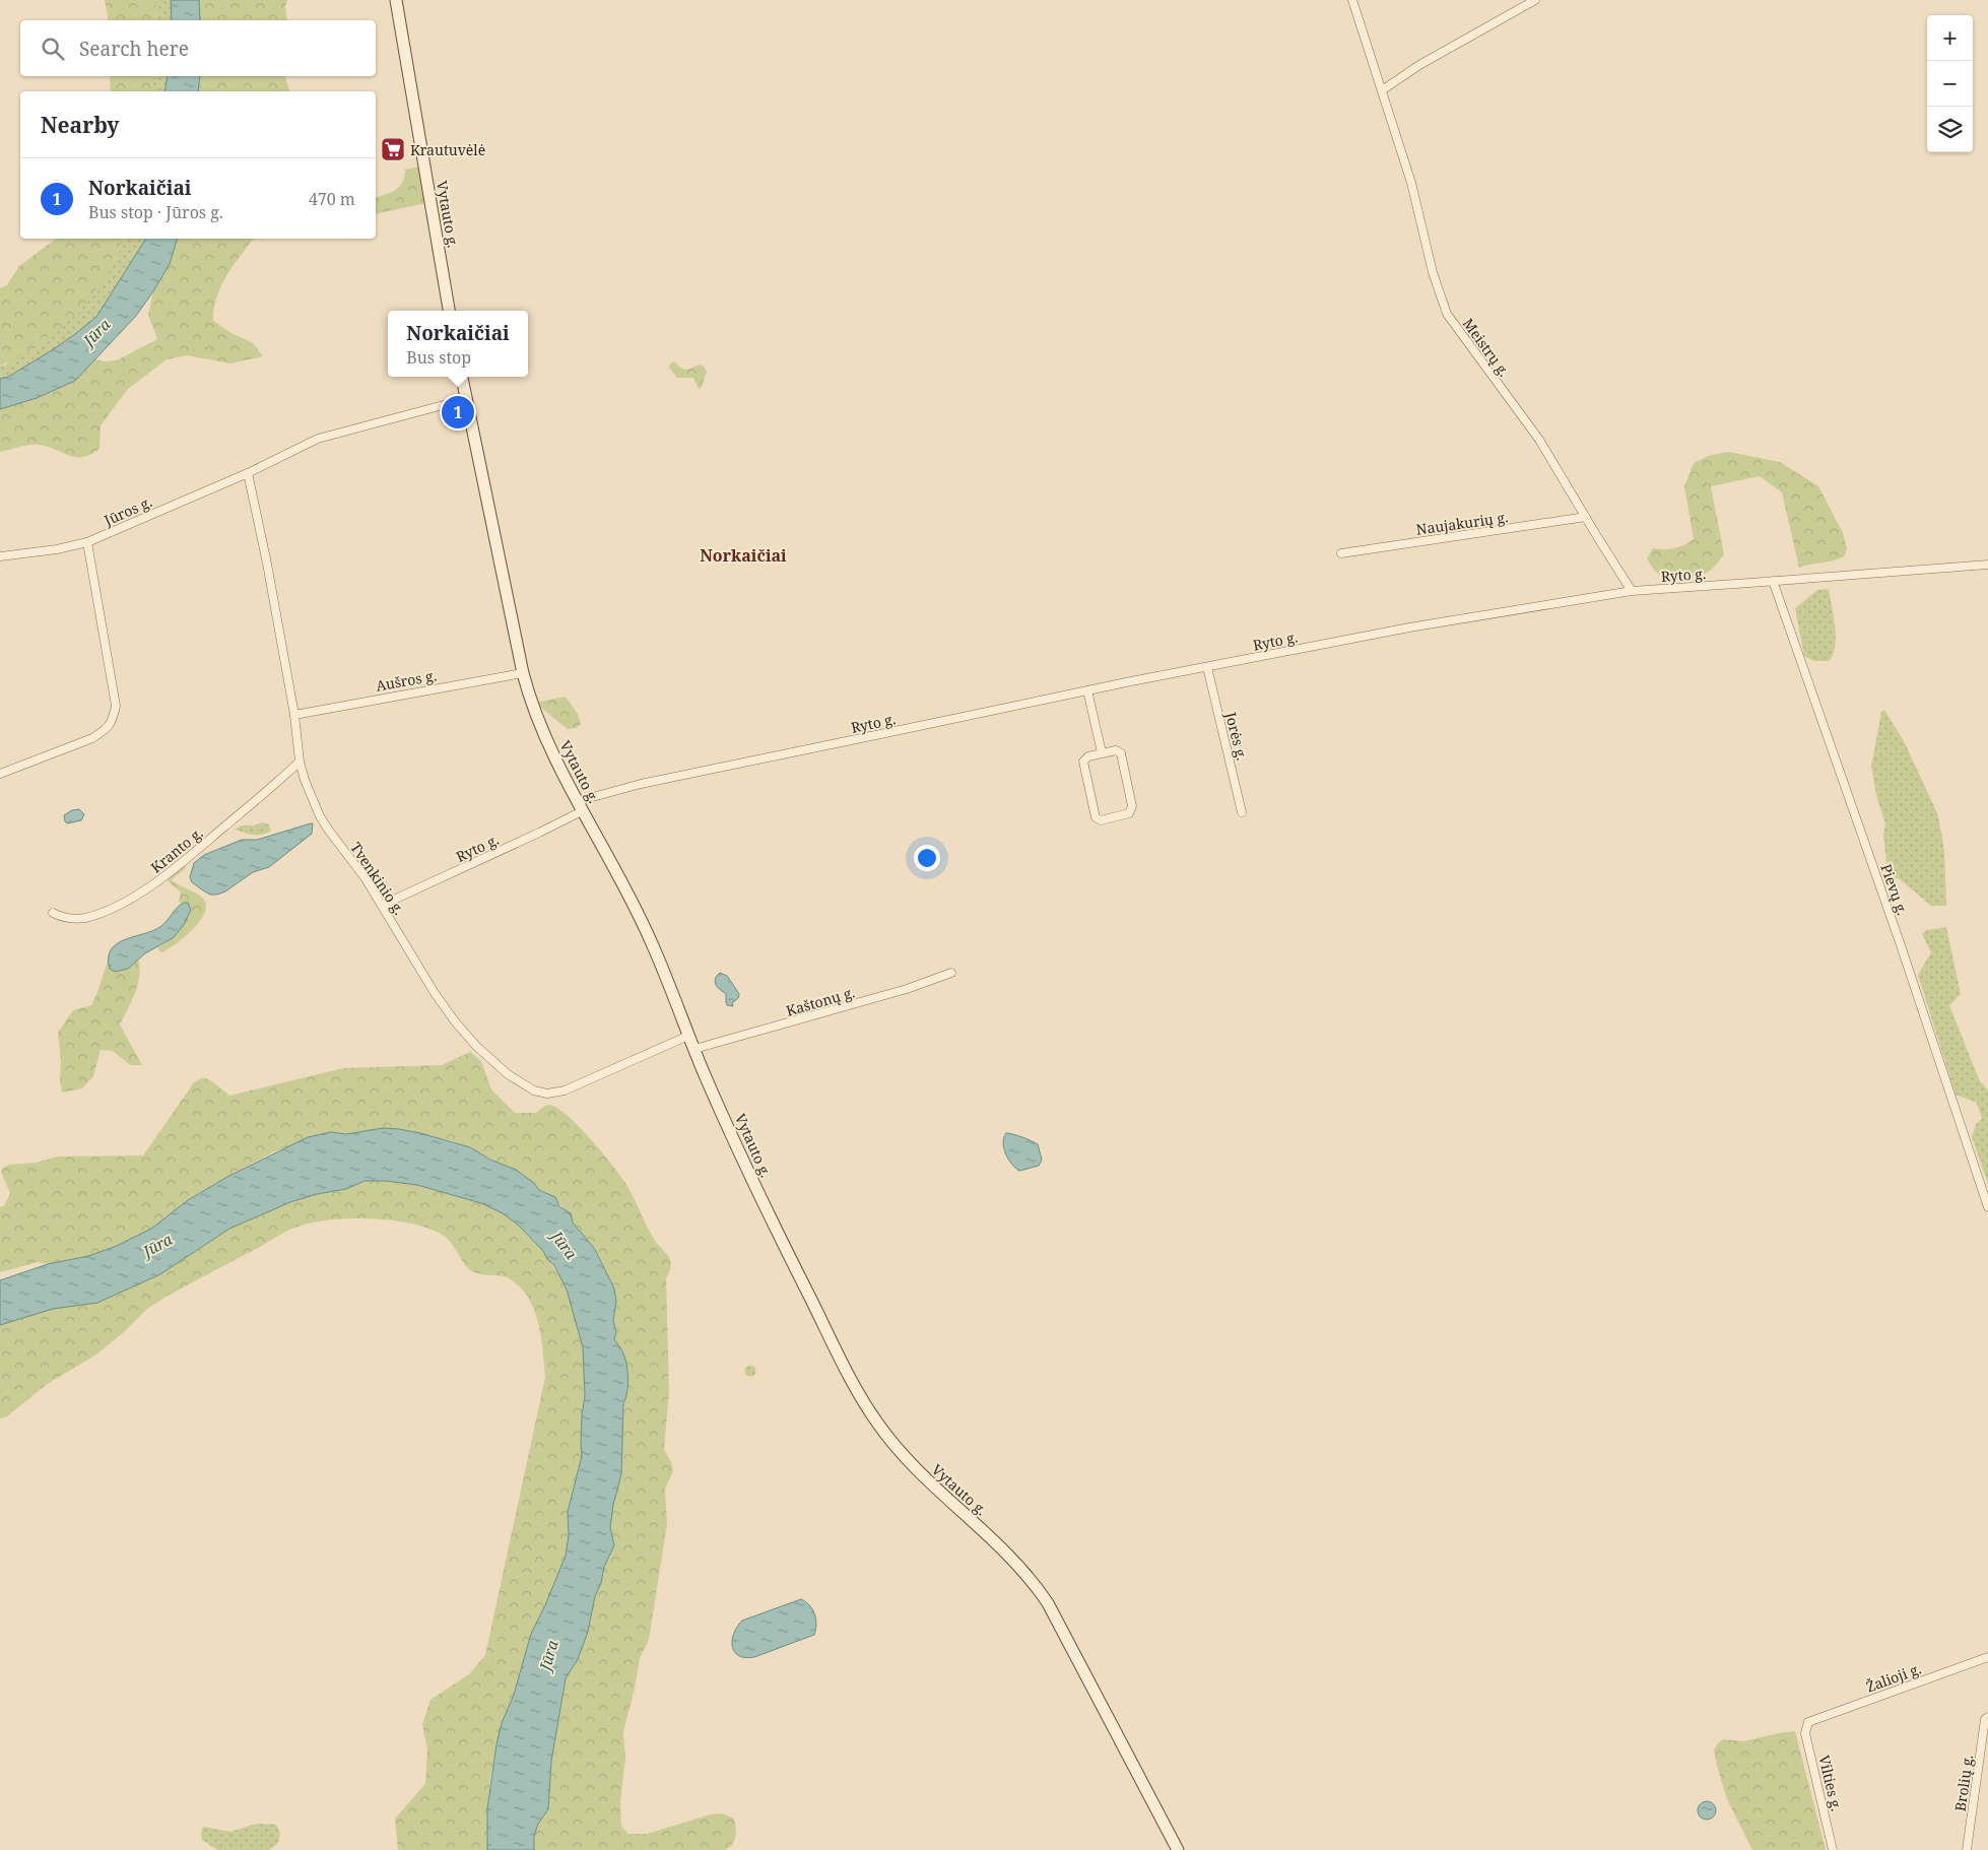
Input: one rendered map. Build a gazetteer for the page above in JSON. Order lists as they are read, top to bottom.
{
  "streets": {
    "main road": ["Vytauto g."],
    "street": [
      "Meistrų g.",
      "Jūros g.",
      "Naujakurių g.",
      "Ryto g.",
      "Aušros g.",
      "Jorės g.",
      "Kranto g.",
      "Tvenkinio g.",
      "Pievų g.",
      "Kaštonų g.",
      "Žalioji g.",
      "Vilties g.",
      "Brolių g."
    ]
  },
  "crossings": [
    ["Vytauto g.", "Jūros g."],
    ["Vytauto g.", "Ryto g."],
    ["Vytauto g.", "Aušros g."],
    ["Vytauto g.", "Tvenkinio g."],
    ["Vytauto g.", "Kaštonų g."],
    ["Meistrų g.", "Naujakurių g."],
    ["Meistrų g.", "Ryto g."],
    ["Jūros g.", "Tvenkinio g."],
    ["Ryto g.", "Jorės g."],
    ["Ryto g.", "Tvenkinio g."],
    ["Ryto g.", "Pievų g."],
    ["Aušros g.", "Tvenkinio g."],
    ["Kranto g.", "Tvenkinio g."],
    ["Žalioji g.", "Vilties g."]
  ],
  "districts": ["Norkaičiai"],
  "water": ["Jūra"],
  "places": {
    "supermarket": ["Krautuvėlė"]
  },
  "page": {
    "map_buttons": ["+", "−"],
    "search": "Search here",
    "heading": "Nearby",
    "list": [
      {
        "mark": "1",
        "name": "Norkaičiai",
        "note": "Bus stop · Jūros g.",
        "value": "470 m"
      }
    ],
    "popup": ["Norkaičiai", "Bus stop"],
    "pins": "1"
  }
}
